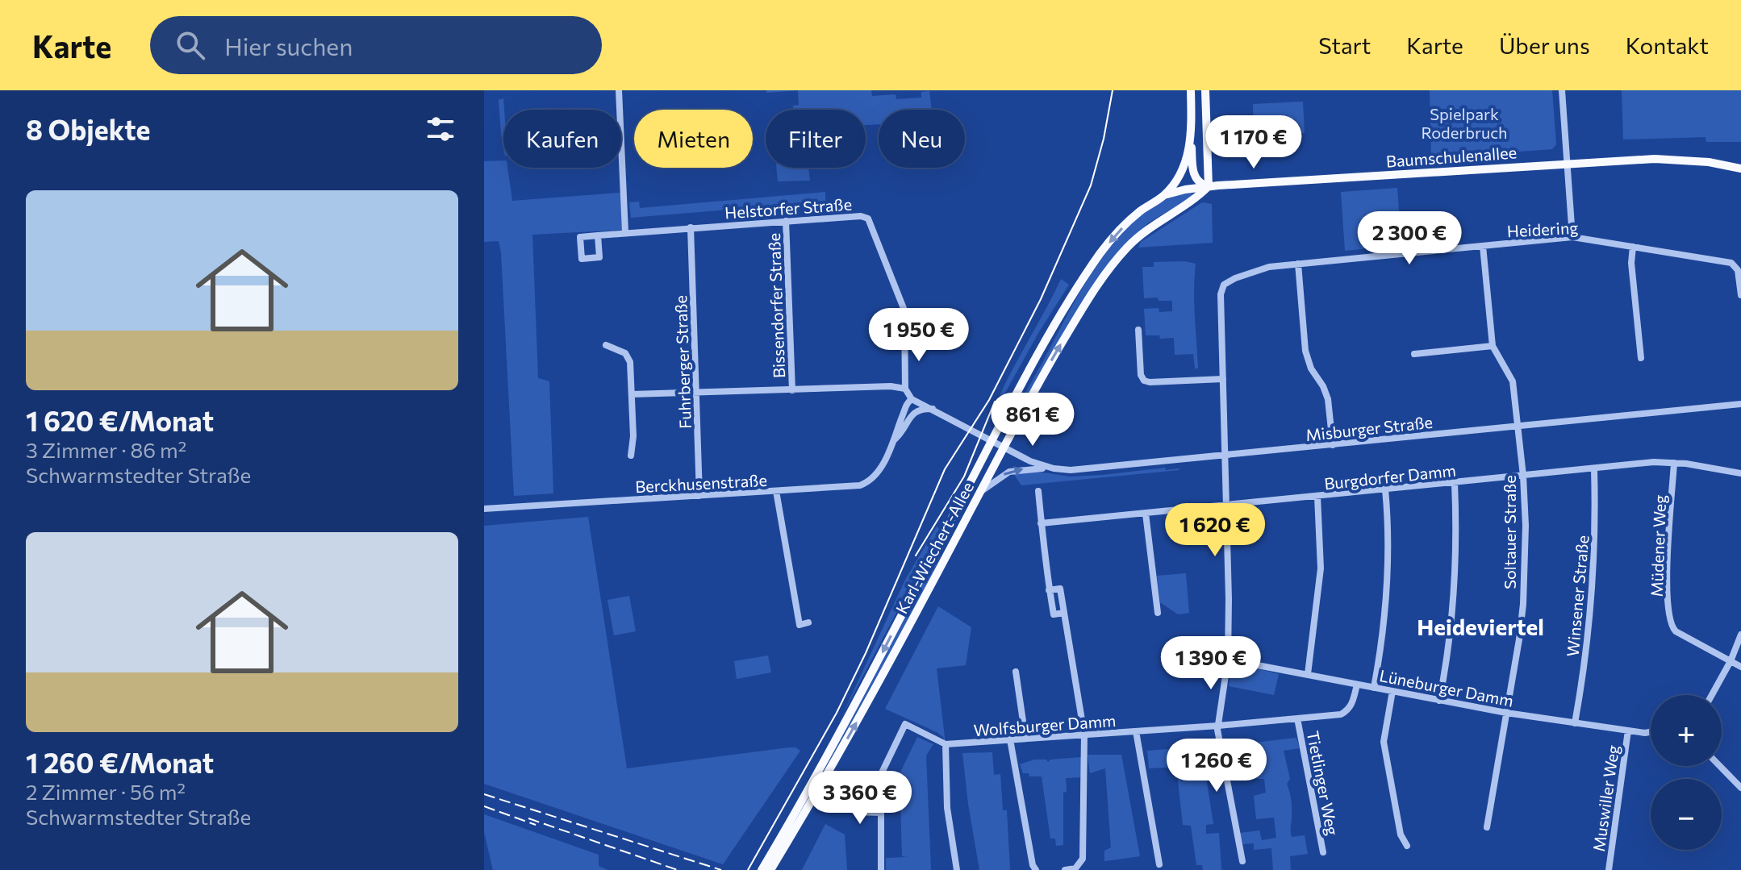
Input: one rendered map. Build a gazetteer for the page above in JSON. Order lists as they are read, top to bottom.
{
  "streets": {
    "main road": ["Baumschulenallee", "Karl-Wiechert-Allee"],
    "street": [
      "Helstorfer Straße",
      "Heidering",
      "Bissendorfer Straße",
      "Fuhrberger Straße",
      "Misburger Straße",
      "Burgdorfer Damm",
      "Berckhusenstraße",
      "Soltauer Straße",
      "Müdener Weg",
      "Winsener Straße",
      "Lüneburger Damm",
      "Wolfsburger Damm",
      "Tietlinger Weg",
      "Muswiller Weg"
    ]
  },
  "crossings": [
    ["Baumschulenallee", "Karl-Wiechert-Allee"],
    ["Helstorfer Straße", "Bissendorfer Straße"],
    ["Helstorfer Straße", "Fuhrberger Straße"],
    ["Heidering", "Misburger Straße"],
    ["Heidering", "Burgdorfer Damm"],
    ["Heidering", "Lüneburger Damm"],
    ["Heidering", "Wolfsburger Damm"],
    ["Fuhrberger Straße", "Berckhusenstraße"],
    ["Misburger Straße", "Soltauer Straße"],
    ["Misburger Straße", "Karl-Wiechert-Allee"],
    ["Burgdorfer Damm", "Soltauer Straße"],
    ["Burgdorfer Damm", "Müdener Weg"],
    ["Burgdorfer Damm", "Winsener Straße"],
    ["Soltauer Straße", "Lüneburger Damm"],
    ["Winsener Straße", "Lüneburger Damm"],
    ["Lüneburger Damm", "Wolfsburger Damm"],
    ["Lüneburger Damm", "Muswiller Weg"],
    ["Wolfsburger Damm", "Tietlinger Weg"]
  ],
  "districts": ["Heideviertel"],
  "parks": ["Spielpark Roderbruch"],
  "page": {
    "header": "Karte",
    "search": "Hier suchen",
    "nav": [
      "Start",
      "Karte",
      "Über uns",
      "Kontakt"
    ],
    "heading": "8 Objekte",
    "chip": [
      "Kaufen",
      "Mieten",
      "Filter",
      "Neu"
    ],
    "price": [
      "1 170 €",
      "2 300 €",
      "1 950 €",
      "861 €",
      "1 620 €",
      "1 390 €",
      "1 260 €",
      "3 360 €"
    ],
    "list": [
      {
        "name": "1 620 €/Monat",
        "note": "3 Zimmer · 86 m² · Schwarmstedter Straße"
      },
      {
        "name": "1 260 €/Monat",
        "note": "2 Zimmer · 56 m² · Schwarmstedter Straße"
      }
    ],
    "map_buttons": ["+", "−"]
  }
}
